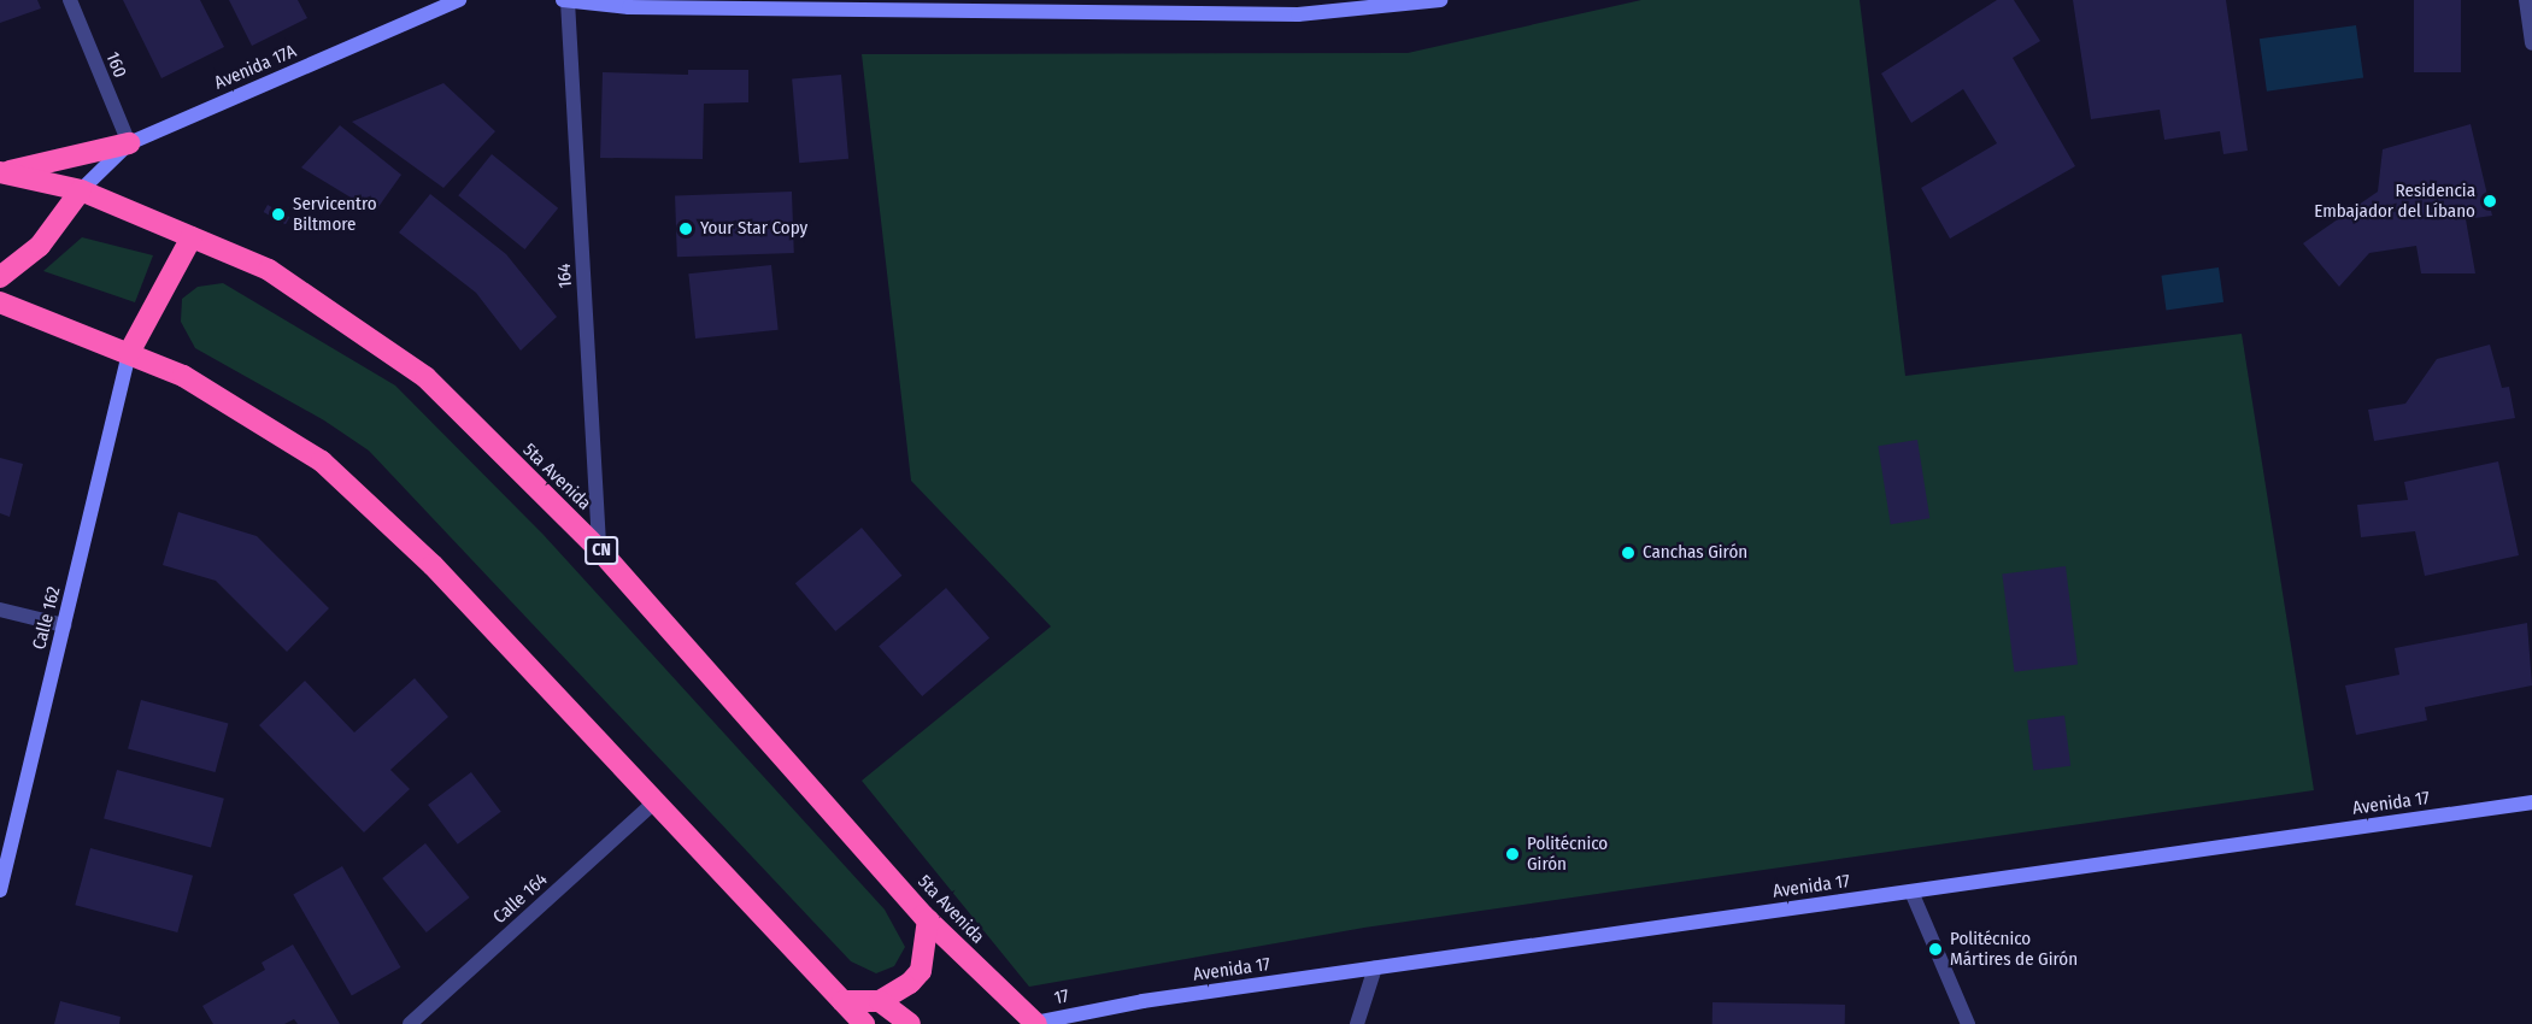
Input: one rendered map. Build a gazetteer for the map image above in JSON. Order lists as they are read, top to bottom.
{
  "streets": {
    "highway": ["5ta Avenida", "CN"],
    "street": [
      "160",
      "Avenida 17A",
      "164",
      "Calle 162",
      "Avenida 17",
      "Calle 164",
      "17"
    ]
  },
  "crossings": [
    ["160", "Avenida 17A"],
    ["Avenida 17A", "5ta Avenida"],
    ["164", "5ta Avenida"],
    ["5ta Avenida", "17"],
    ["Avenida 17", "17"]
  ],
  "places": [
    "Residencia Embajador del Líbano",
    "Servicentro Biltmore",
    "Your Star Copy",
    "Canchas Girón",
    "Politécnico Girón",
    "Politécnico Mártires de Girón"
  ]
}
